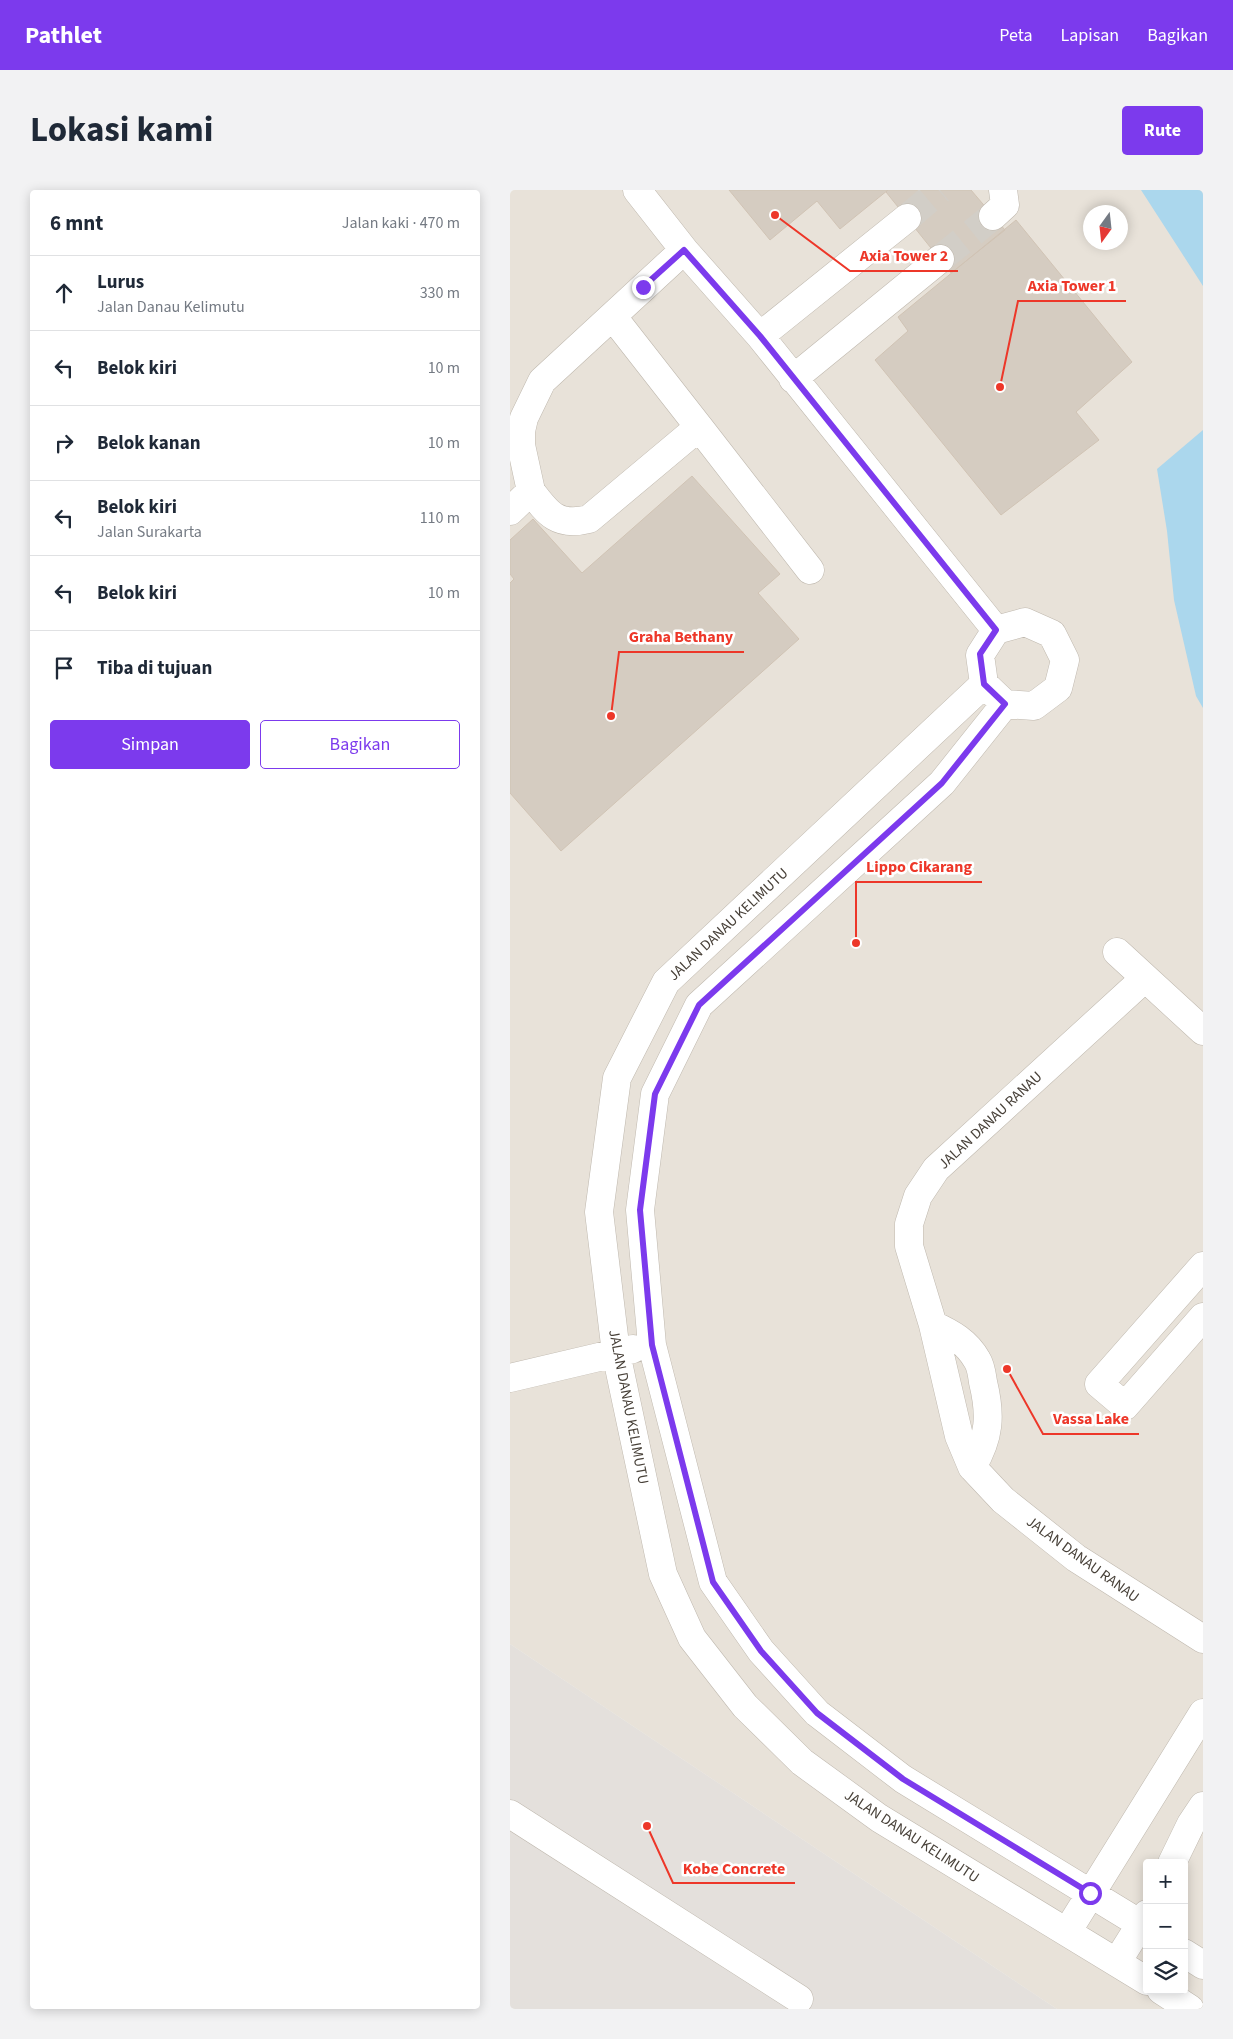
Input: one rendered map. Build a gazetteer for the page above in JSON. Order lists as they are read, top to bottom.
{
  "streets": {
    "street": ["JALAN DANAU KELIMUTU", "JALAN DANAU RANAU"]
  },
  "places": [
    "Axia Tower 2",
    "Axia Tower 1",
    "Graha Bethany",
    "Lippo Cikarang",
    "Vassa Lake",
    "Kobe Concrete"
  ],
  "north": "bottom",
  "page": {
    "header": "Pathlet",
    "nav": ["Peta", "Lapisan", "Bagikan"],
    "title": "Lokasi kami",
    "buttons": [
      "Rute",
      ["Simpan", "Bagikan"]
    ],
    "heading": ["6 mnt", "Jalan kaki · 470 m"],
    "list": [
      ["Lurus", "Jalan Danau Kelimutu", "330 m"],
      ["Belok kiri", "10 m"],
      ["Belok kanan", "10 m"],
      ["Belok kiri", "Jalan Surakarta", "110 m"],
      ["Belok kiri", "10 m"],
      "Tiba di tujuan"
    ],
    "map_buttons": ["+", "−"]
  }
}
